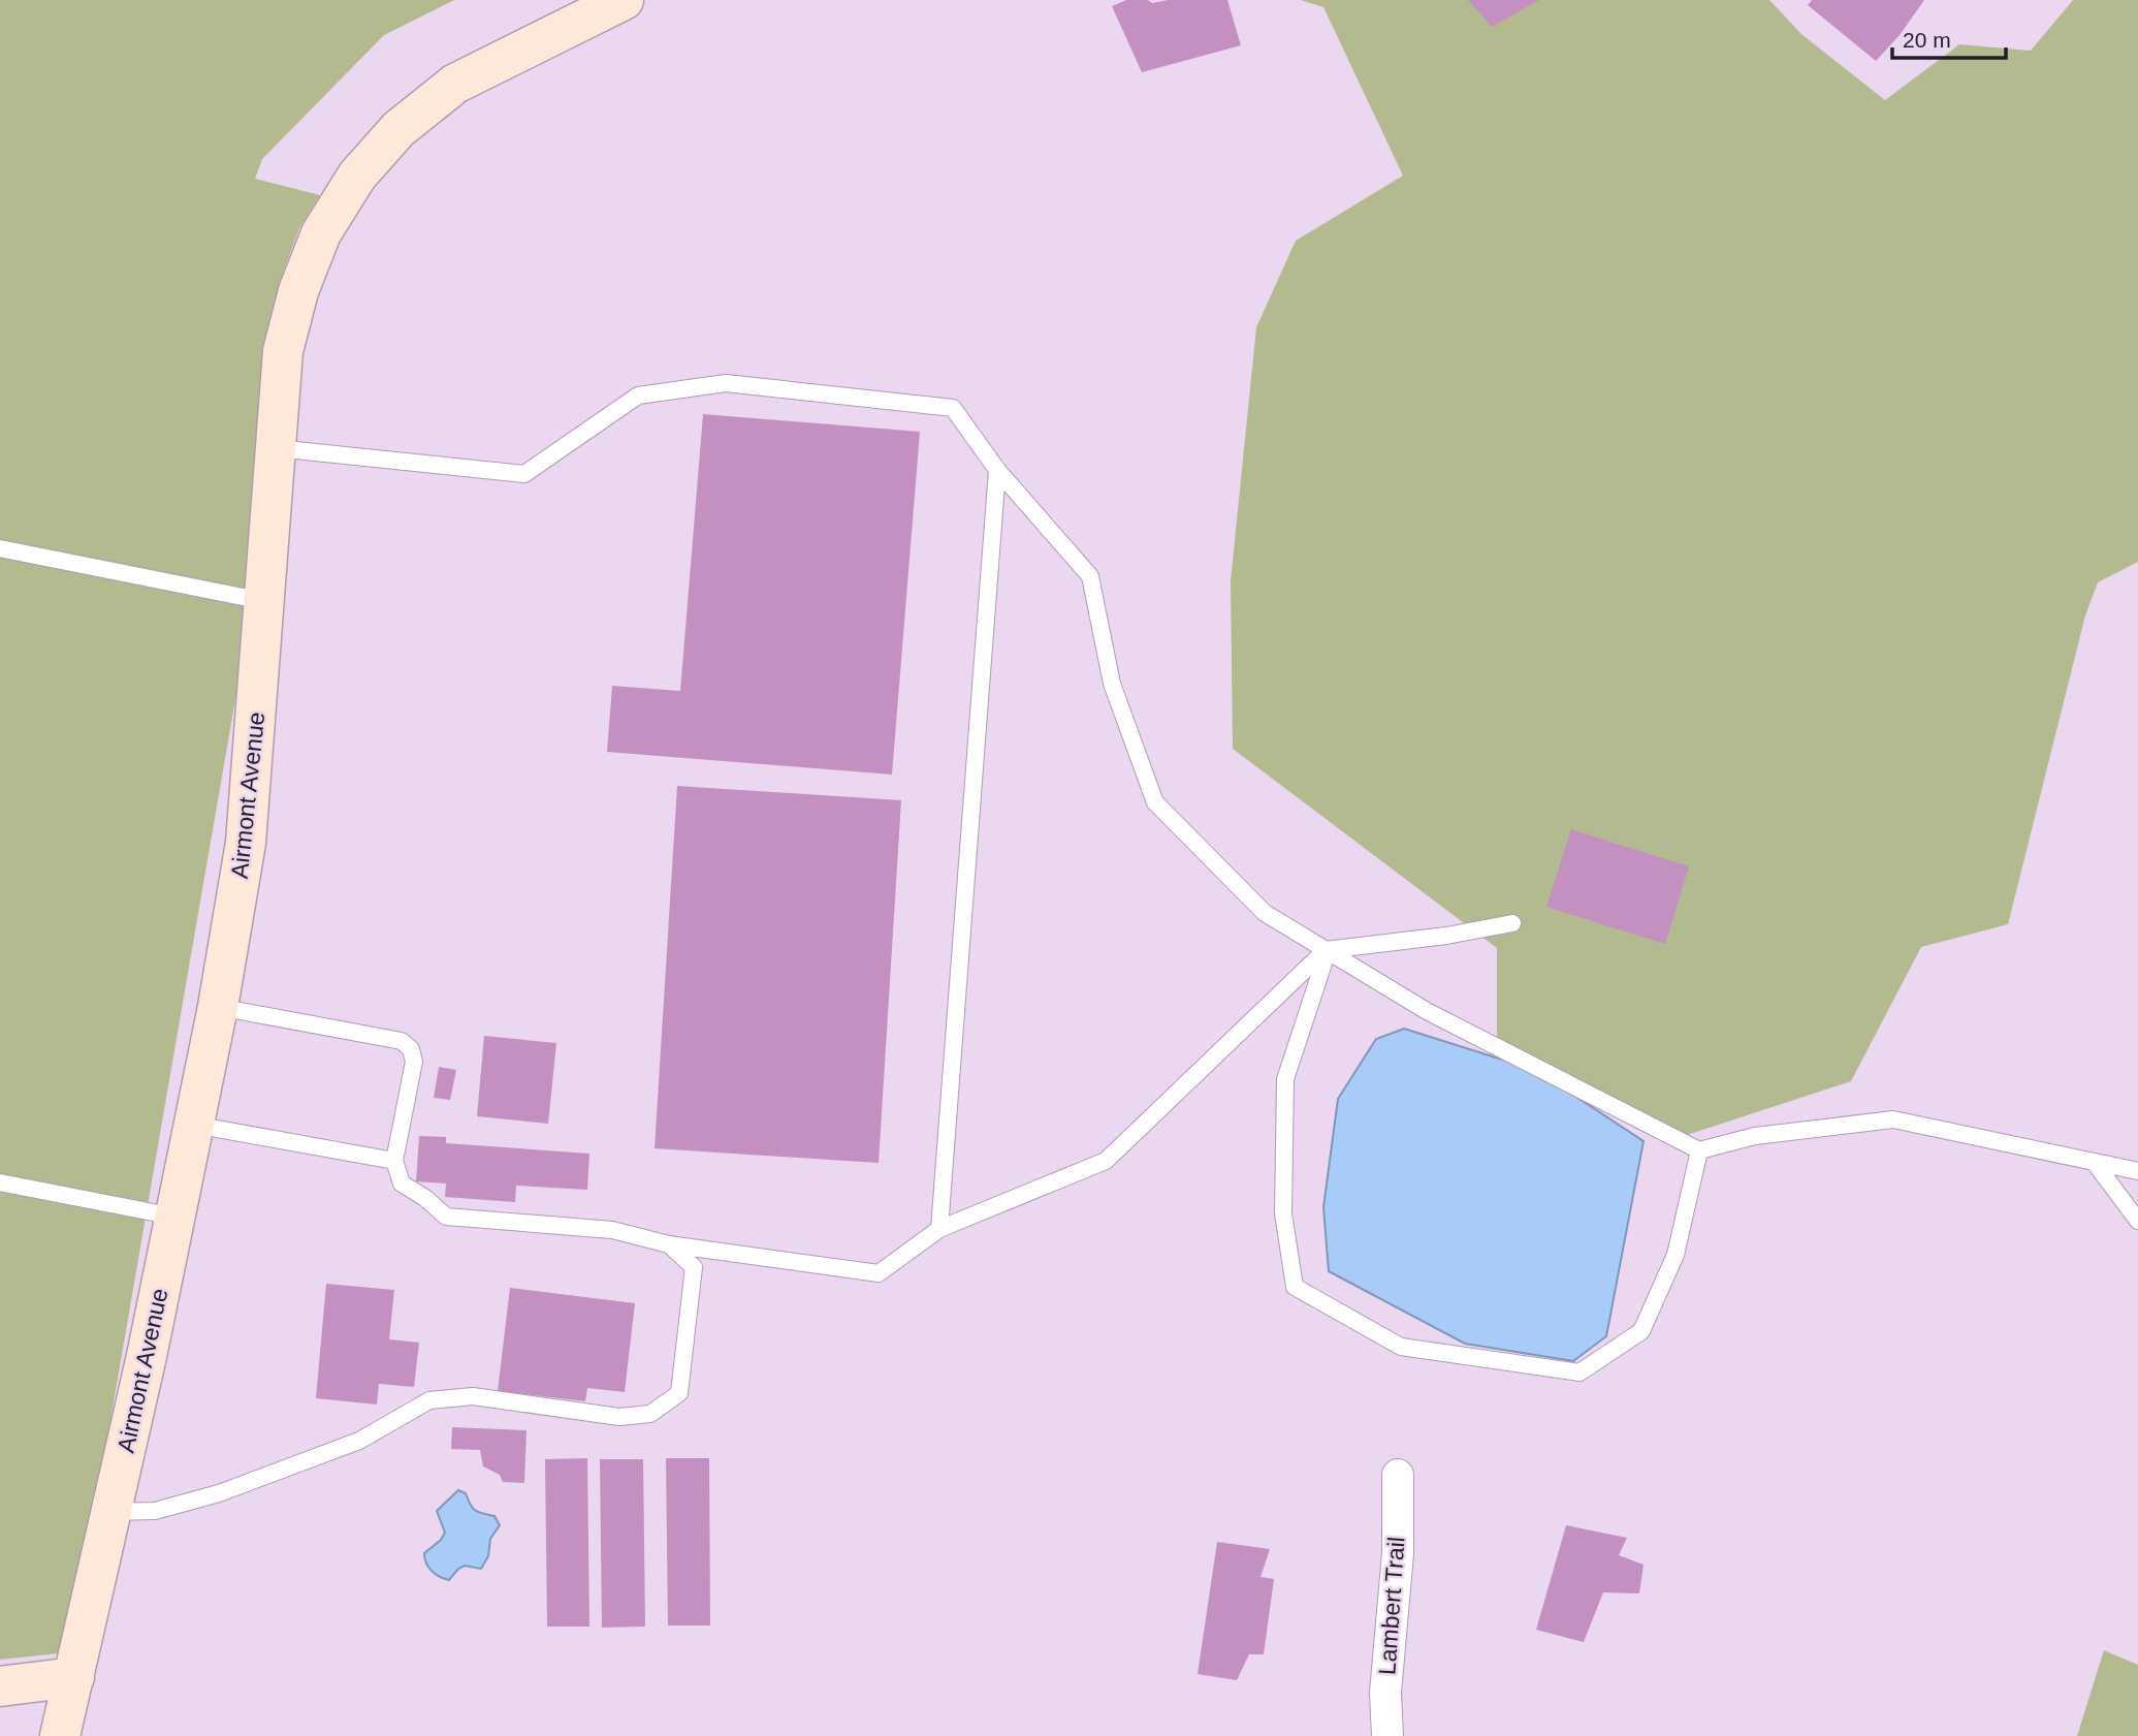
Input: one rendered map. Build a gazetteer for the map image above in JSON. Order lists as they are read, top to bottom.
{
  "streets": {
    "street": ["Airmont Avenue", "Lambert Trail"]
  },
  "scale_bar": "20 m"
}
